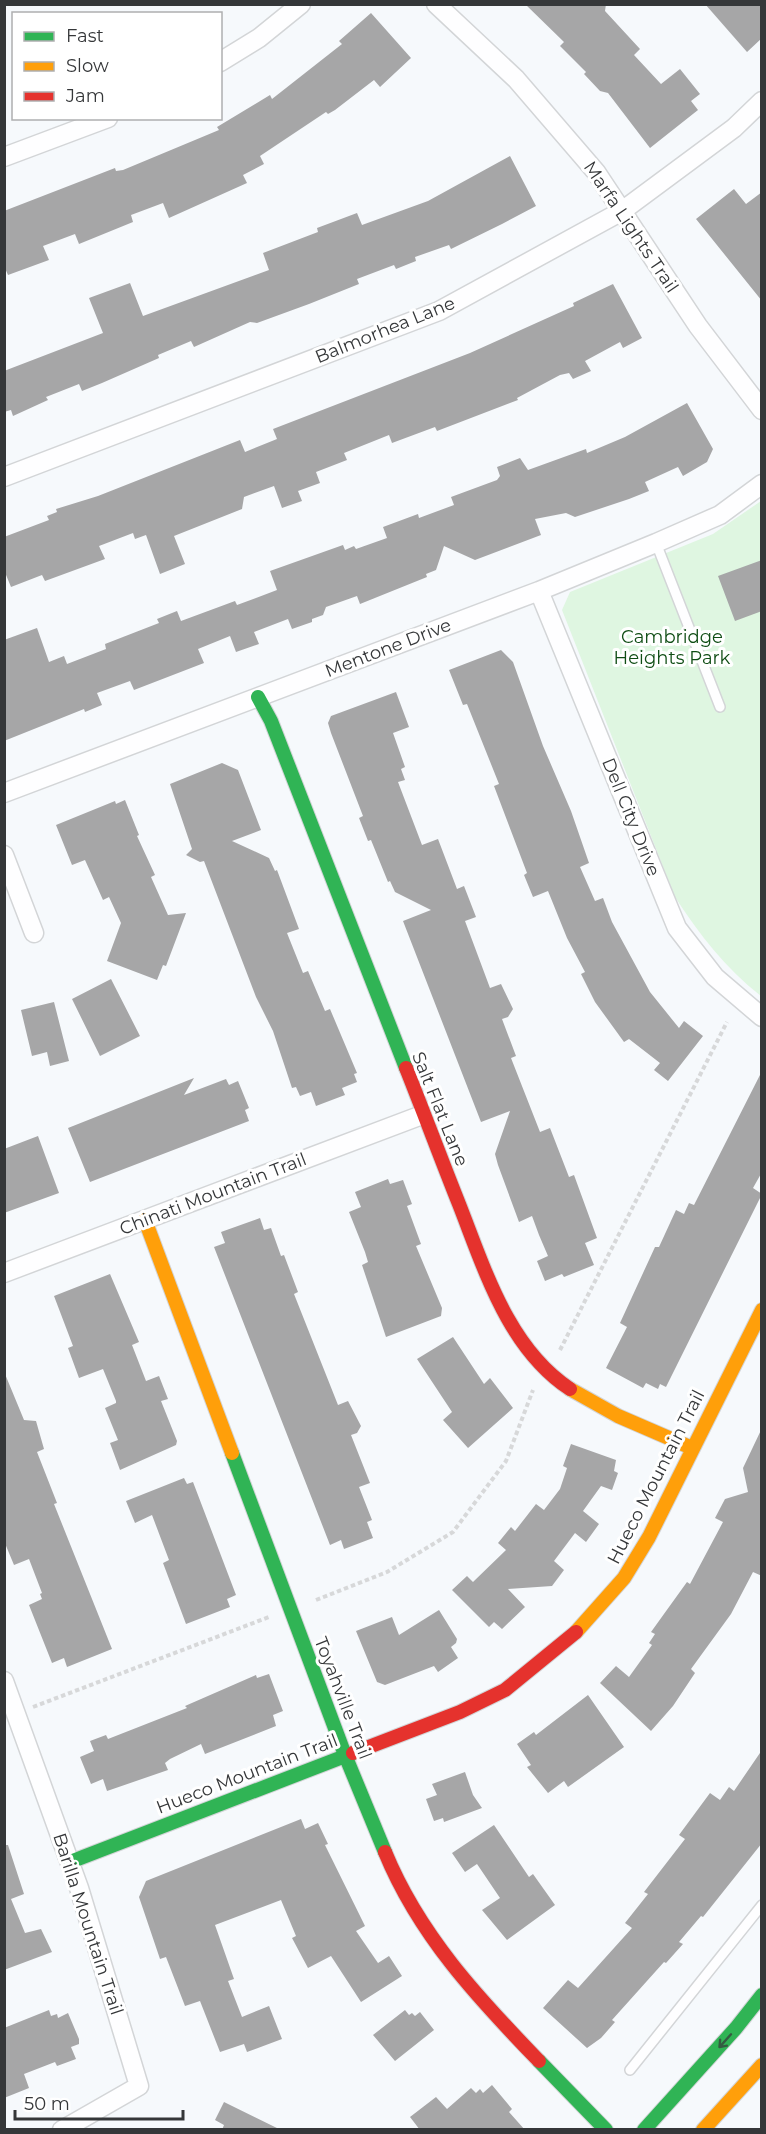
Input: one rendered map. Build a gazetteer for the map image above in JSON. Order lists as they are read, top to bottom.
{
  "streets": {
    "street": [
      "Marfa Lights Trail",
      "Balmorhea Lane",
      "Mentone Drive",
      "Dell City Drive",
      "Salt Flat Lane",
      "Chinati Mountain Trail",
      "Hueco Mountain Trail",
      "Toyahville Trail",
      "Barilla Mountain Trail"
    ]
  },
  "crossings": [
    ["Marfa Lights Trail", "Balmorhea Lane"],
    ["Mentone Drive", "Dell City Drive"],
    ["Mentone Drive", "Salt Flat Lane"],
    ["Salt Flat Lane", "Chinati Mountain Trail"],
    ["Salt Flat Lane", "Hueco Mountain Trail"],
    ["Chinati Mountain Trail", "Toyahville Trail"],
    ["Hueco Mountain Trail", "Toyahville Trail"],
    ["Hueco Mountain Trail", "Barilla Mountain Trail"]
  ],
  "parks": ["Cambridge Heights Park"],
  "legend": ["Fast", "Slow", "Jam"],
  "scale_bar": "50 m"
}
